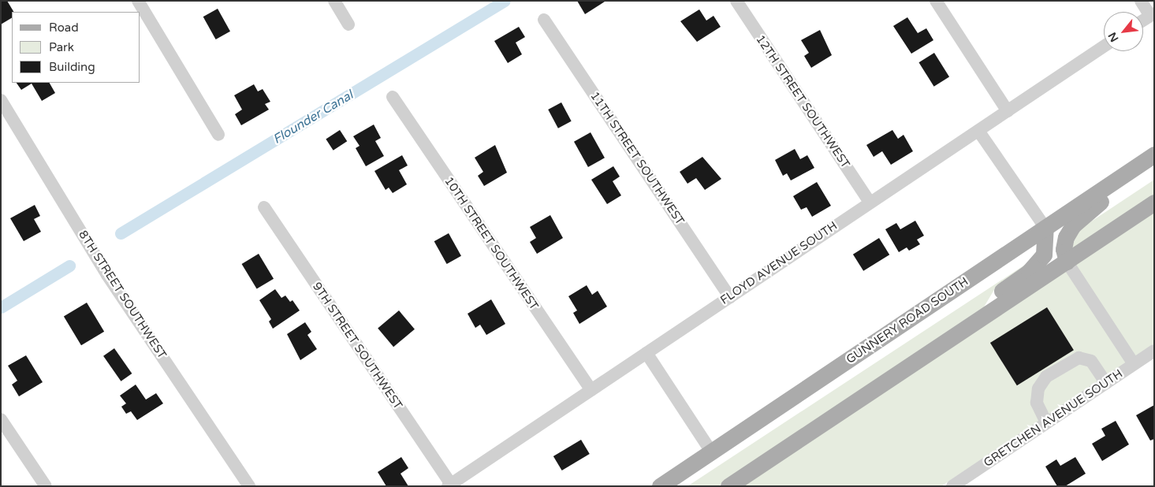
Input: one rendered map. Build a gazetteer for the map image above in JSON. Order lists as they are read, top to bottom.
{
  "streets": {
    "main road": ["GUNNERY ROAD SOUTH"],
    "street": [
      "12TH STREET SOUTHWEST",
      "11TH STREET SOUTHWEST",
      "10TH STREET SOUTHWEST",
      "FLOYD AVENUE SOUTH",
      "8TH STREET SOUTHWEST",
      "9TH STREET SOUTHWEST",
      "GRETCHEN AVENUE SOUTH"
    ]
  },
  "crossings": [
    ["12TH STREET SOUTHWEST", "FLOYD AVENUE SOUTH"],
    ["11TH STREET SOUTHWEST", "FLOYD AVENUE SOUTH"],
    ["10TH STREET SOUTHWEST", "FLOYD AVENUE SOUTH"],
    ["FLOYD AVENUE SOUTH", "9TH STREET SOUTHWEST"]
  ],
  "water": ["Flounder Canal"],
  "legend": ["Road", "Park", "Building"],
  "north": "bottom left"
}
